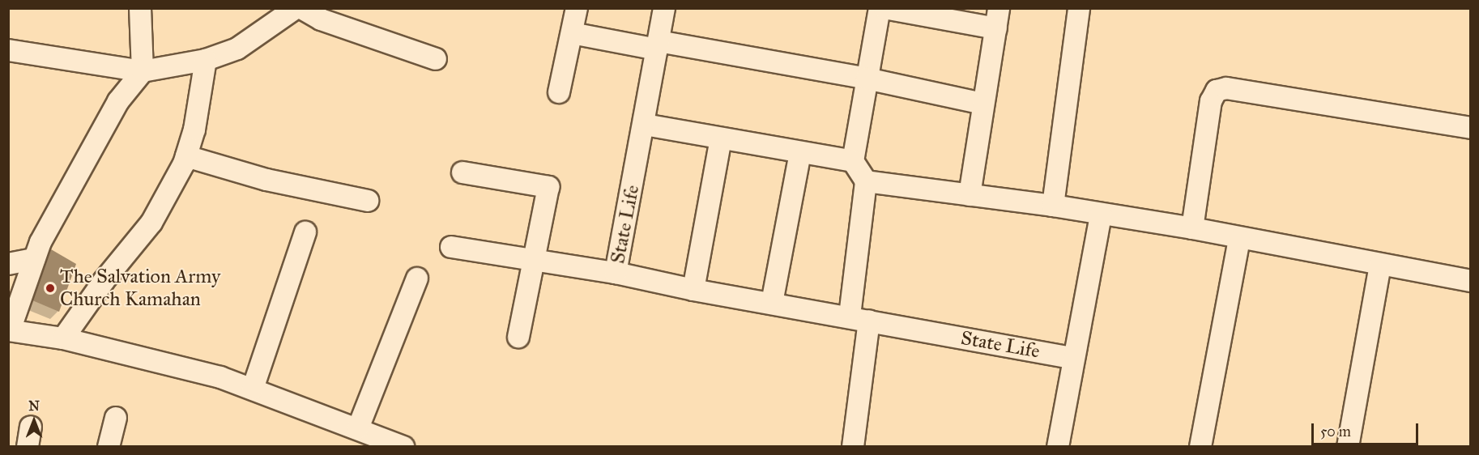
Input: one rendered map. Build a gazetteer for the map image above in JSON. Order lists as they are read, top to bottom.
{
  "streets": {
    "street": ["State Life"]
  },
  "places": ["The Salvation Army Church Kamahan"],
  "scale_bar": "50 m",
  "north": "top"
}
